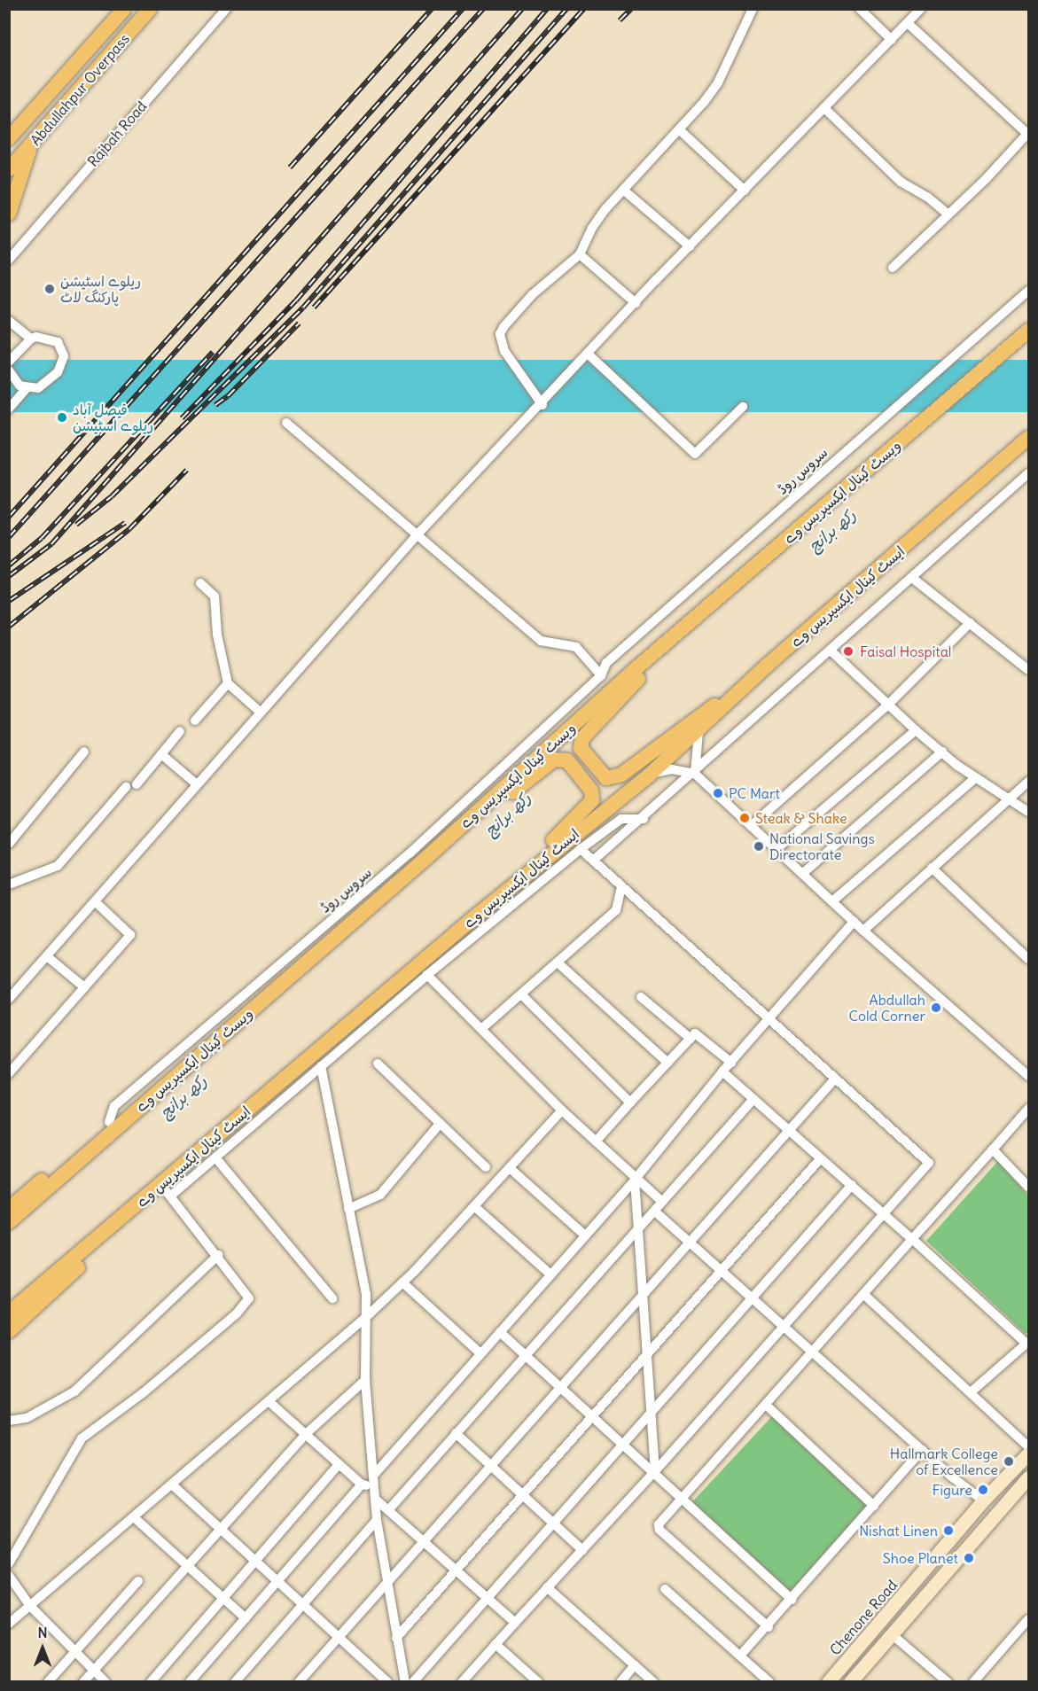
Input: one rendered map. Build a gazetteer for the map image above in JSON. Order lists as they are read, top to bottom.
{
  "streets": {
    "main road": ["Abdullahpur Overpass", "ویسٹ کینال ایکسپریس وے", "ایسٹ کینال ایکسپریس وے"],
    "street": ["Rajbah Road", "سروس روڈ", "Chenone Road"]
  },
  "water": ["رکھ برانچ"],
  "places": [
    "ریلوے اسٹیشن پارکنگ لاٹ",
    "فیصل آباد ریلوے اسٹیشن",
    "Faisal Hospital",
    "PC Mart",
    "Steak & Shake",
    "National Savings Directorate",
    "Abdullah Cold Corner",
    "Hallmark College of Excellence",
    "Figure",
    "Nishat Linen",
    "Shoe Planet"
  ],
  "north": "top"
}
